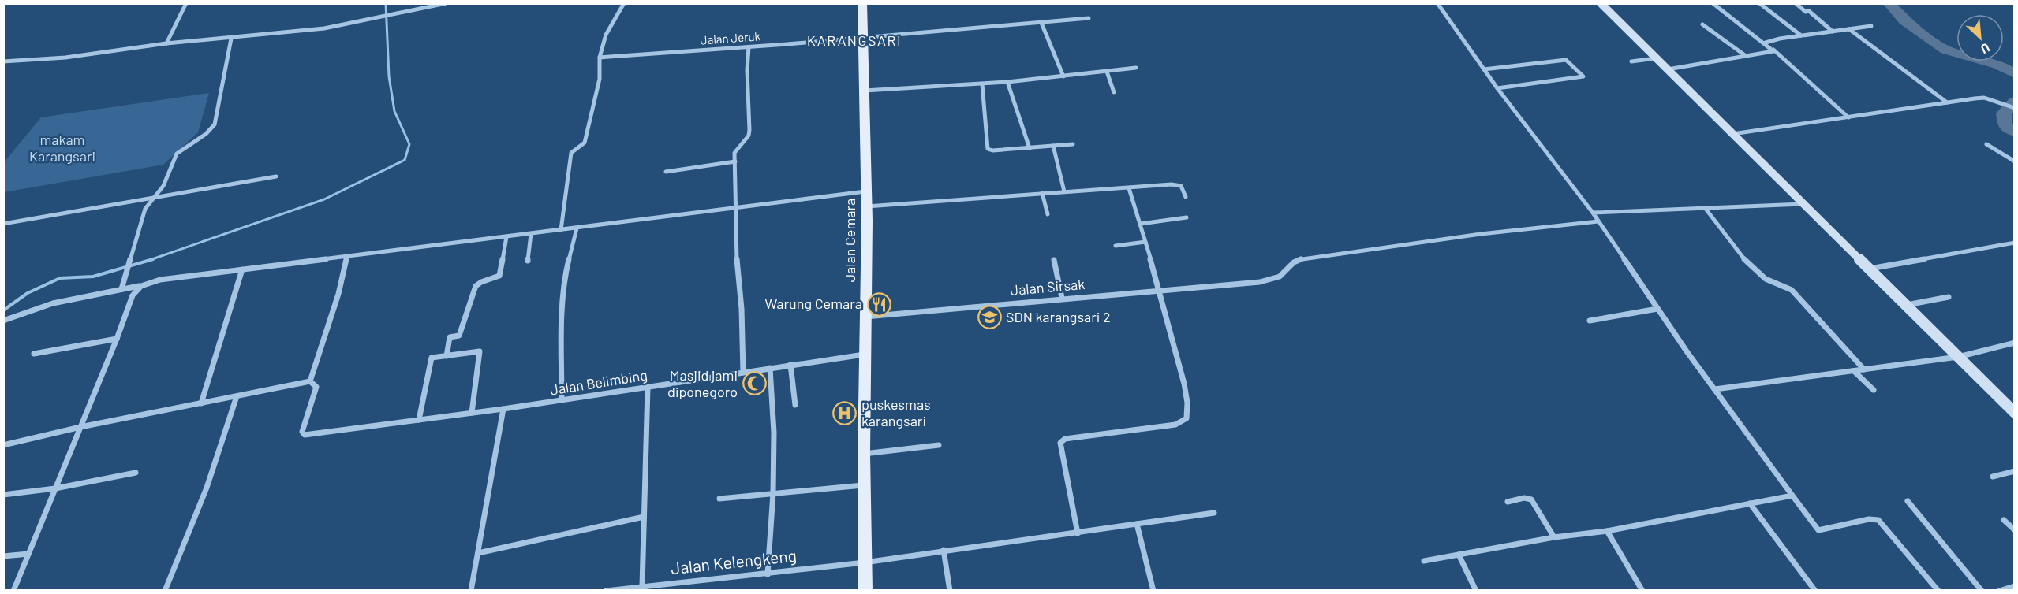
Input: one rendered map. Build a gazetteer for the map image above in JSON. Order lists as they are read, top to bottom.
{
  "streets": {
    "main road": ["Jalan Cemara"],
    "street": [
      "Jalan Jeruk",
      "Jalan Sirsak",
      "Jalan Belimbing",
      "Jalan Kelengkeng"
    ]
  },
  "crossings": [
    ["Jalan Jeruk", "Jalan Cemara"],
    ["Jalan Cemara", "Jalan Sirsak"],
    ["Jalan Cemara", "Jalan Belimbing"],
    ["Jalan Cemara", "Jalan Kelengkeng"]
  ],
  "districts": ["KARANGSARI"],
  "parks": ["makam Karangsari"],
  "places": {
    "restaurant": ["Warung Cemara"],
    "school or university": ["SDN karangsari 2"],
    "mosque": ["Masjid jami diponegoro"],
    "hospital": ["puskesmas karangsari"]
  },
  "north": "bottom right"
}
